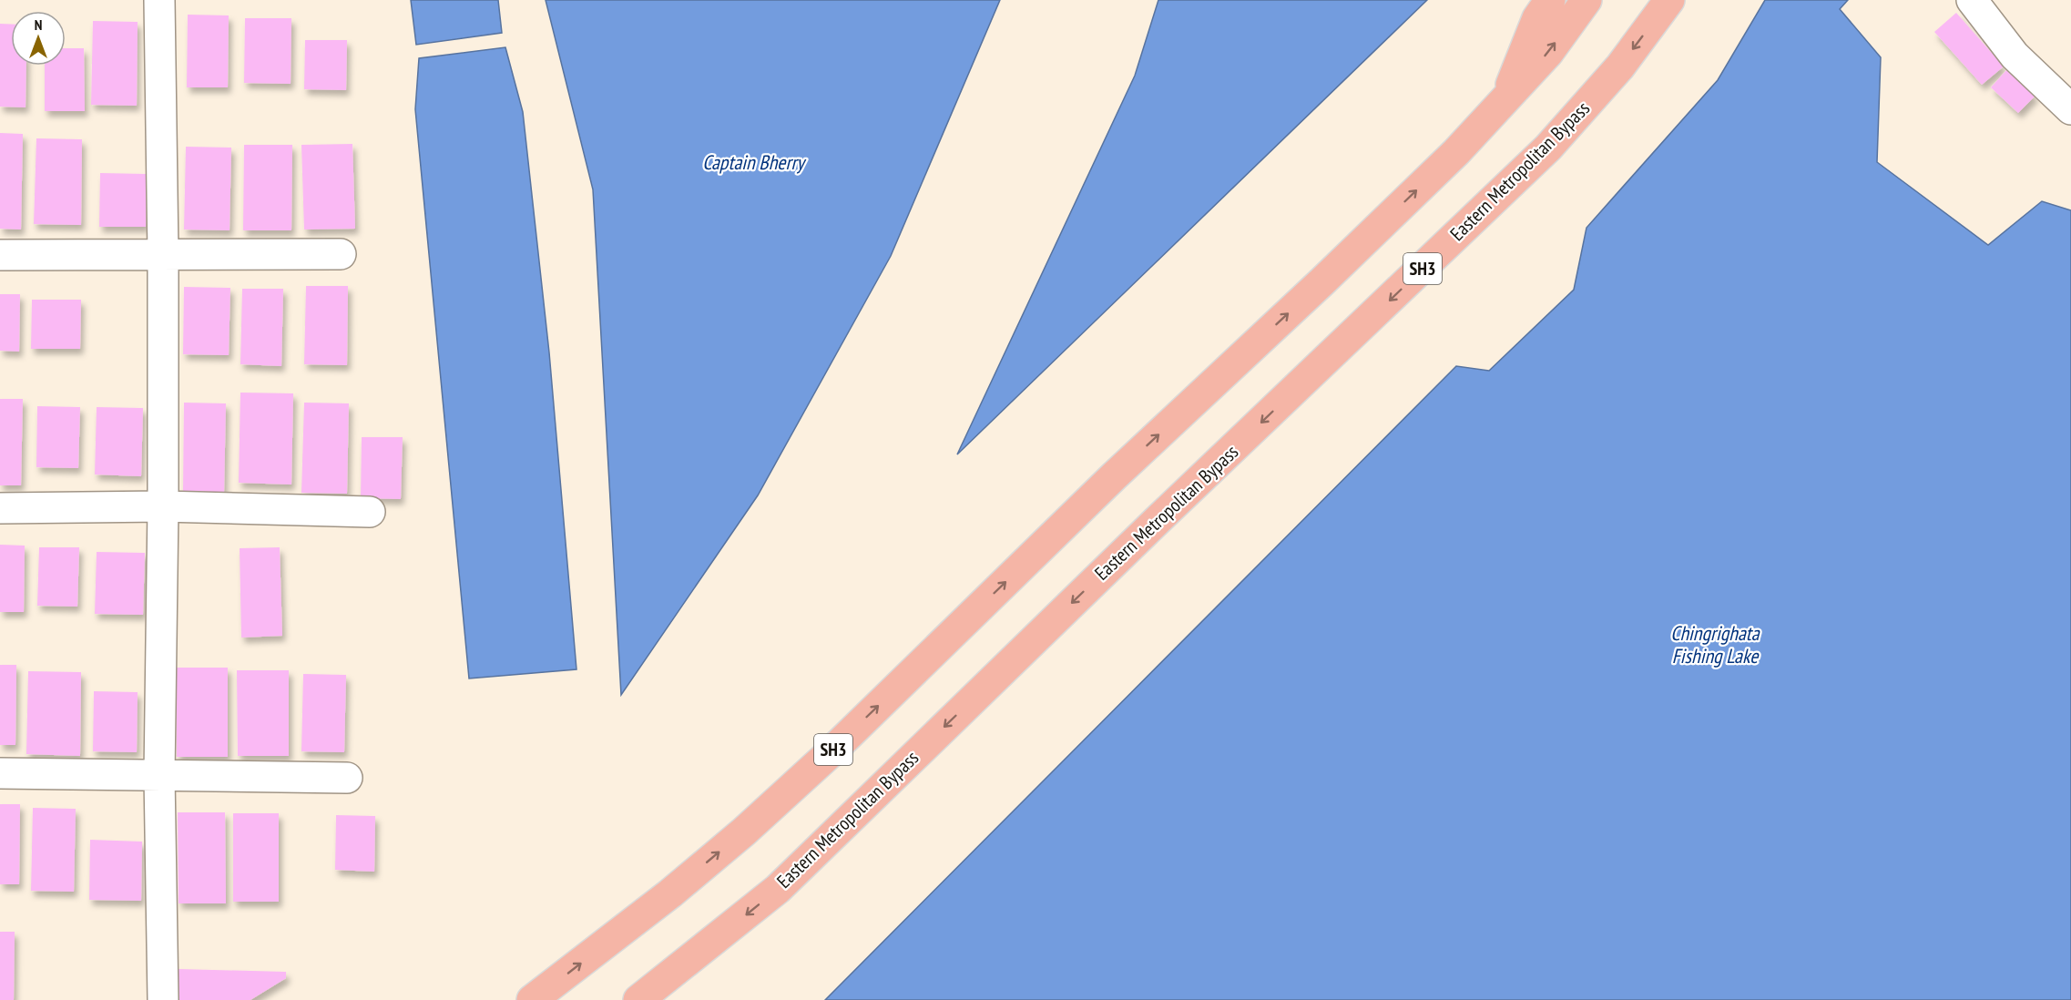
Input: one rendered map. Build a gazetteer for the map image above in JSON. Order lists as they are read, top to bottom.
{
  "streets": {
    "main road": ["Eastern Metropolitan Bypass", "SH3"]
  },
  "water": ["Captain Bherry", "Chingrighata Fishing Lake"],
  "north": "top"
}
